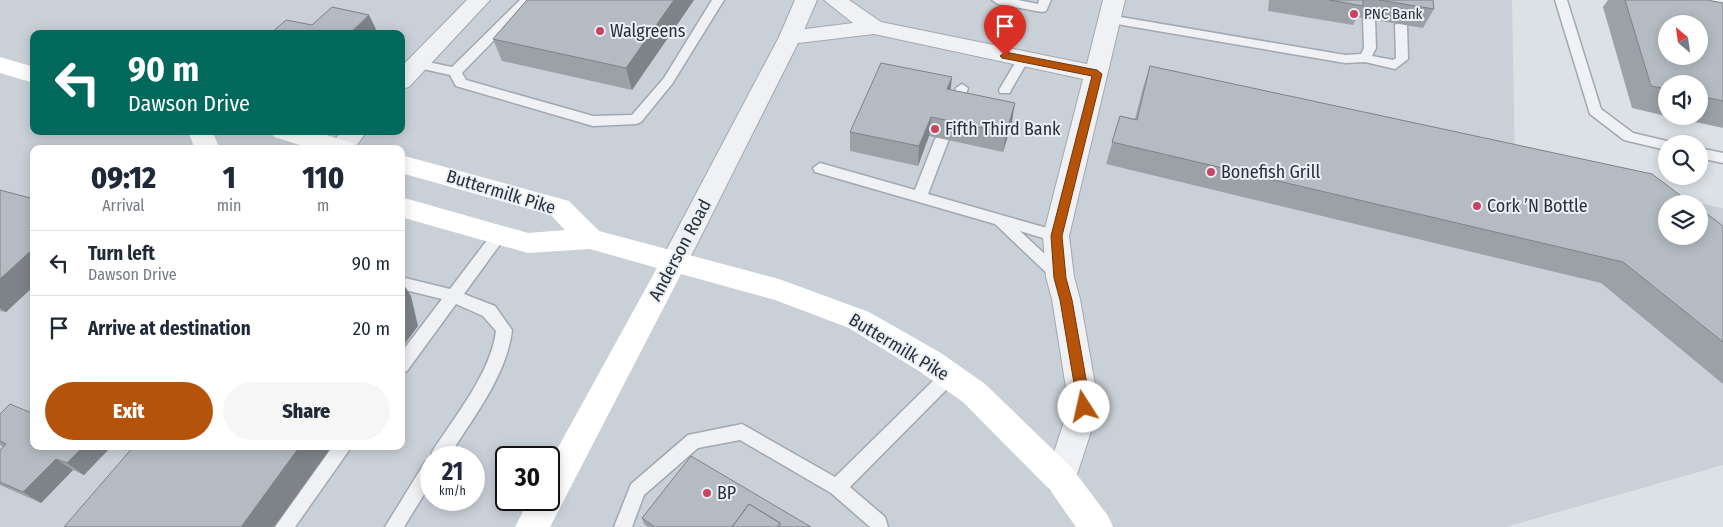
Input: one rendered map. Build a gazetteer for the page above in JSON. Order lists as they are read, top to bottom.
{
  "streets": {
    "main road": ["Buttermilk Pike", "Anderson Road"]
  },
  "crossings": [
    ["Buttermilk Pike", "Anderson Road"]
  ],
  "places": [
    "PNC Bank",
    "Walgreens",
    "Fifth Third Bank",
    "Bonefish Grill",
    "Cork ’N Bottle",
    "BP"
  ],
  "north": "top left",
  "page": {
    "turn": ["90 m", "Dawson Drive"],
    "eta": [
      "09:12",
      "Arrival",
      "1",
      "min",
      "110",
      "m"
    ],
    "list": [
      {
        "name": "Turn left",
        "note": "Dawson Drive",
        "value": "90 m"
      },
      {
        "name": "Arrive at destination",
        "value": "20 m"
      }
    ],
    "buttons": ["Exit", "Share"],
    "speed": "21 km/h",
    "limit": "30"
  }
}
